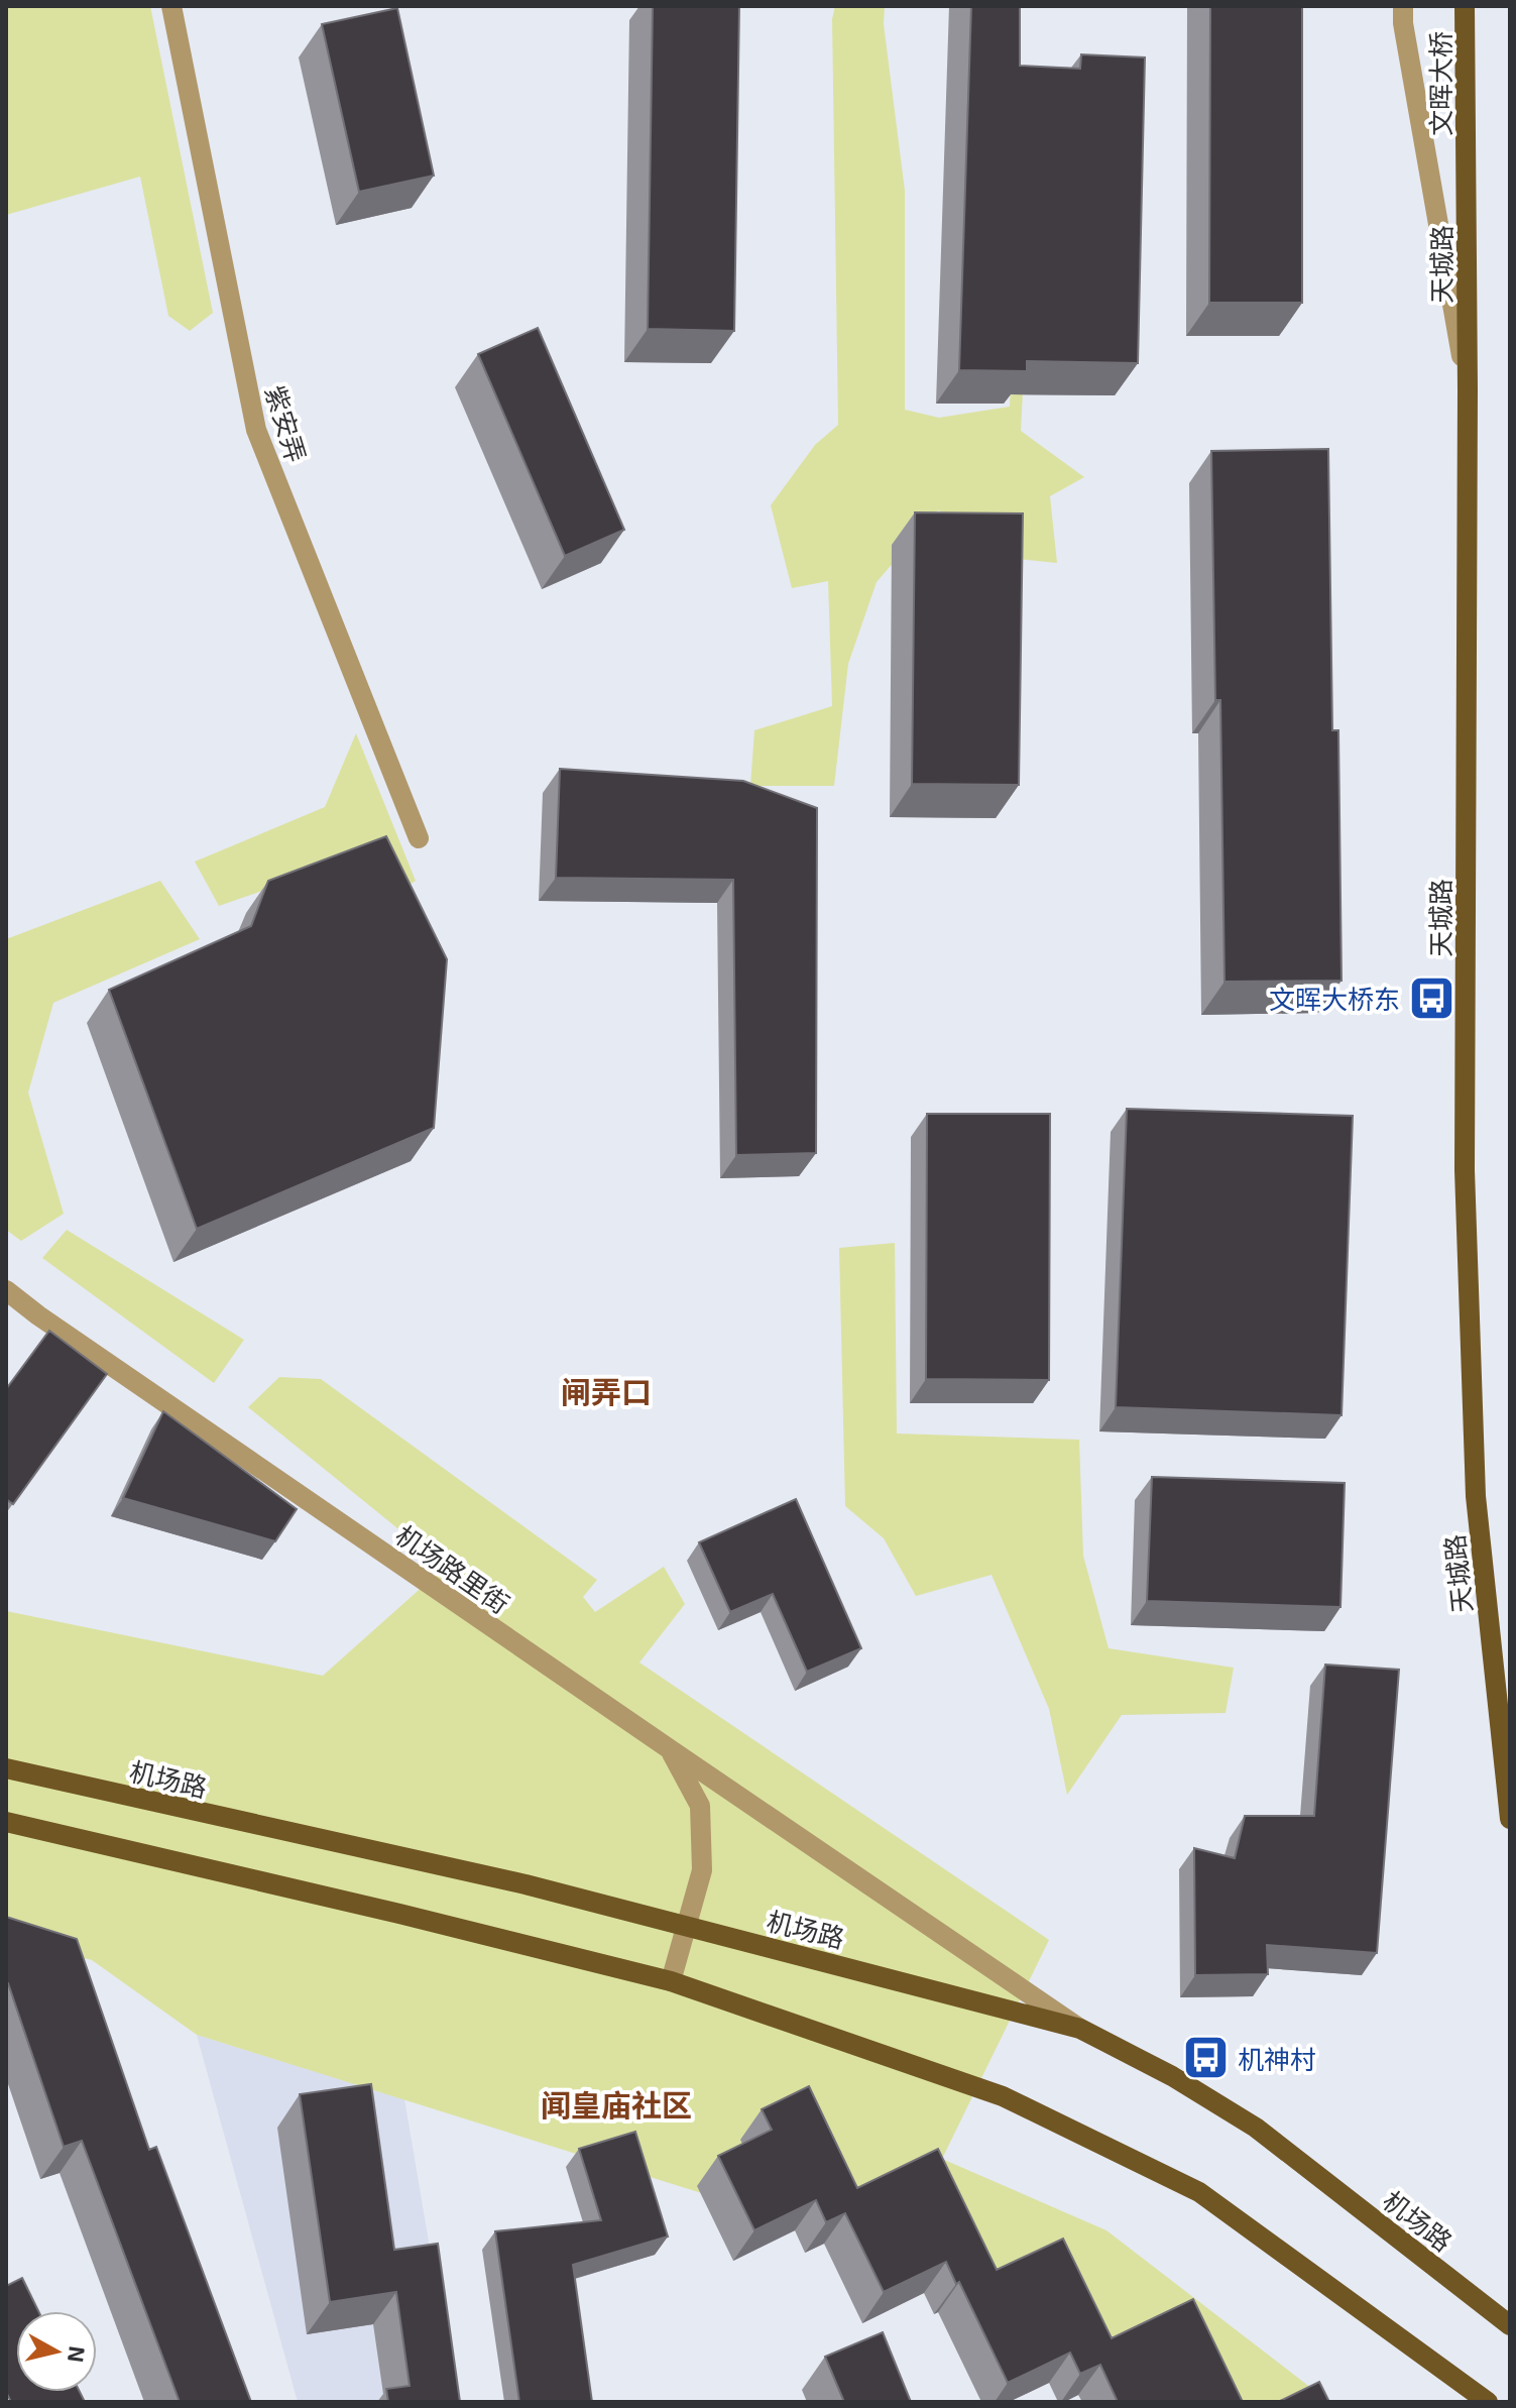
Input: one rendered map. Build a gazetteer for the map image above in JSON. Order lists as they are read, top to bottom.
{
  "streets": {
    "main road": ["文晖大桥", "天城路", "机场路"],
    "street": ["紫安弄", "机场路里街"]
  },
  "crossings": [
    ["文晖大桥", "天城路"],
    ["机场路里街", "机场路"]
  ],
  "districts": ["闸弄口", "闻皇庙社区"],
  "places": {
    "bus stop": ["文晖大桥东", "机神村"]
  },
  "north": "right"
}
